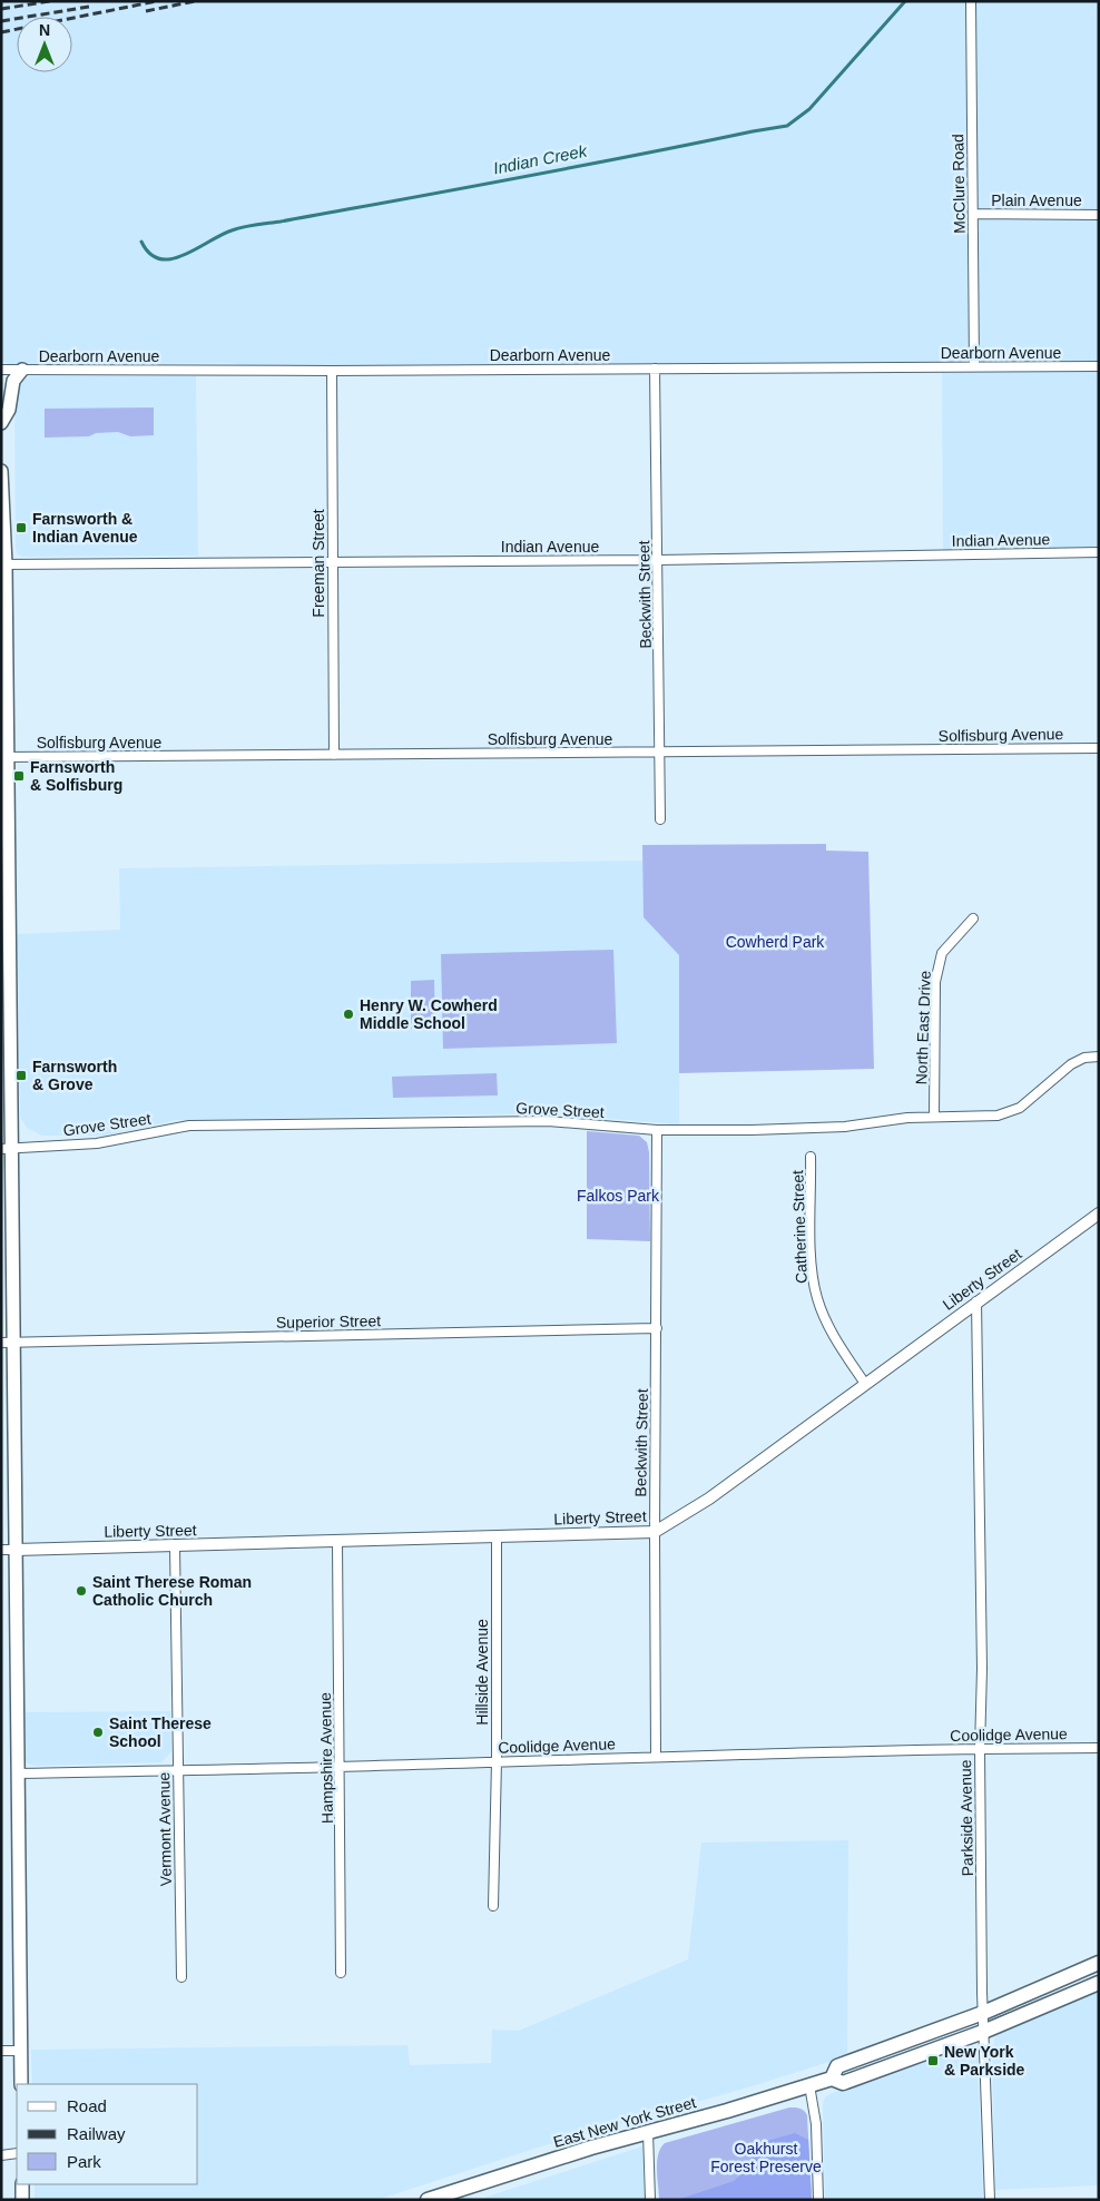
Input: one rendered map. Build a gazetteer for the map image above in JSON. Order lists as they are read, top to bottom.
{
  "streets": {
    "main road": ["East New York Street"],
    "street": [
      "McClure Road",
      "Plain Avenue",
      "Dearborn Avenue",
      "Indian Avenue",
      "Freeman Street",
      "Beckwith Street",
      "Solfisburg Avenue",
      "North East Drive",
      "Grove Street",
      "Catherine Street",
      "Liberty Street",
      "Superior Street",
      "Hillside Avenue",
      "Coolidge Avenue",
      "Hampshire Avenue",
      "Parkside Avenue",
      "Vermont Avenue"
    ]
  },
  "crossings": [
    ["McClure Road", "Plain Avenue"],
    ["McClure Road", "Dearborn Avenue"],
    ["Dearborn Avenue", "Freeman Street"],
    ["Dearborn Avenue", "Beckwith Street"],
    ["Indian Avenue", "Freeman Street"],
    ["Indian Avenue", "Beckwith Street"],
    ["Freeman Street", "Solfisburg Avenue"],
    ["Beckwith Street", "Solfisburg Avenue"],
    ["Beckwith Street", "Grove Street"],
    ["Beckwith Street", "Liberty Street"],
    ["Beckwith Street", "Superior Street"],
    ["Beckwith Street", "Coolidge Avenue"],
    ["North East Drive", "Grove Street"],
    ["Catherine Street", "Liberty Street"],
    ["Liberty Street", "Hillside Avenue"],
    ["Liberty Street", "Hampshire Avenue"],
    ["Liberty Street", "Parkside Avenue"],
    ["Liberty Street", "Vermont Avenue"],
    ["Hillside Avenue", "Coolidge Avenue"],
    ["Coolidge Avenue", "Hampshire Avenue"],
    ["Coolidge Avenue", "Parkside Avenue"],
    ["Coolidge Avenue", "Vermont Avenue"],
    ["Parkside Avenue", "East New York Street"]
  ],
  "water": ["Indian Creek"],
  "parks": ["Cowherd Park", "Falkos Park", "Oakhurst Forest Preserve"],
  "places": {
    "transit": [
      "Farnsworth & Indian Avenue",
      "Farnsworth & Solfisburg",
      "Farnsworth & Grove",
      "New York & Parkside"
    ],
    "other": ["Henry W. Cowherd Middle School", "Saint Therese Roman Catholic Church", "Saint Therese School"]
  },
  "legend": ["Road", "Railway", "Park"],
  "north": "top"
}
